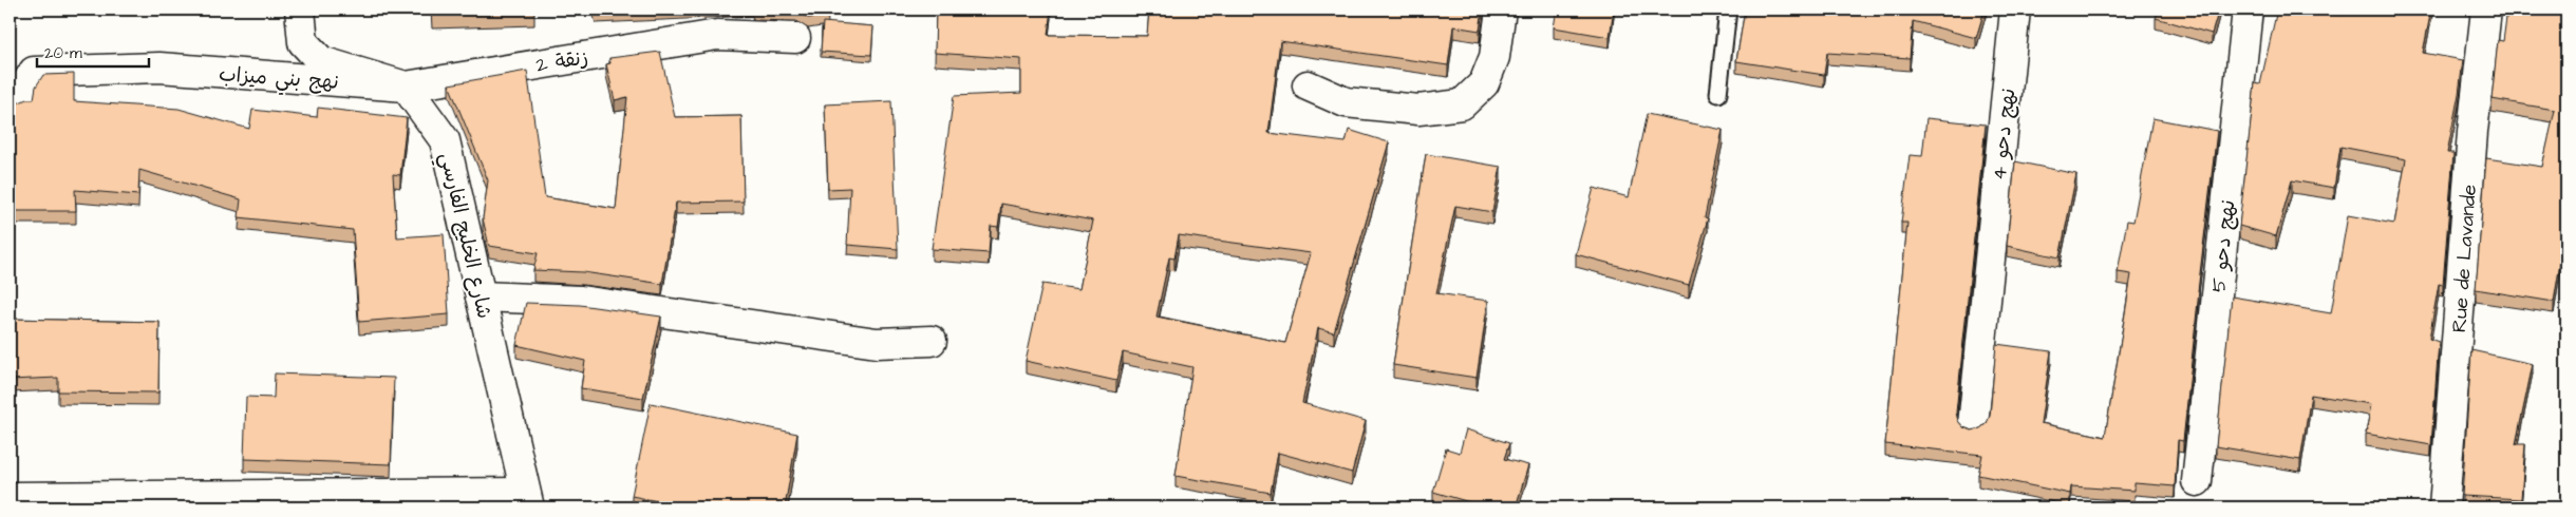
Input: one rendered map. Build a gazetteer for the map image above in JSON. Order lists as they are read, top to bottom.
{
  "streets": {
    "street": [
      "زنقة 2",
      "نهج بني ميزاب",
      "نهج دحو 4",
      "شارع الخليج الفارسي",
      "نهج دحو 5",
      "Rue de Lavande"
    ]
  },
  "crossings": [
    ["زنقة 2", "نهج بني ميزاب"],
    ["زنقة 2", "شارع الخليج الفارسي"],
    ["نهج بني ميزاب", "شارع الخليج الفارسي"]
  ],
  "scale_bar": "20 m"
}
